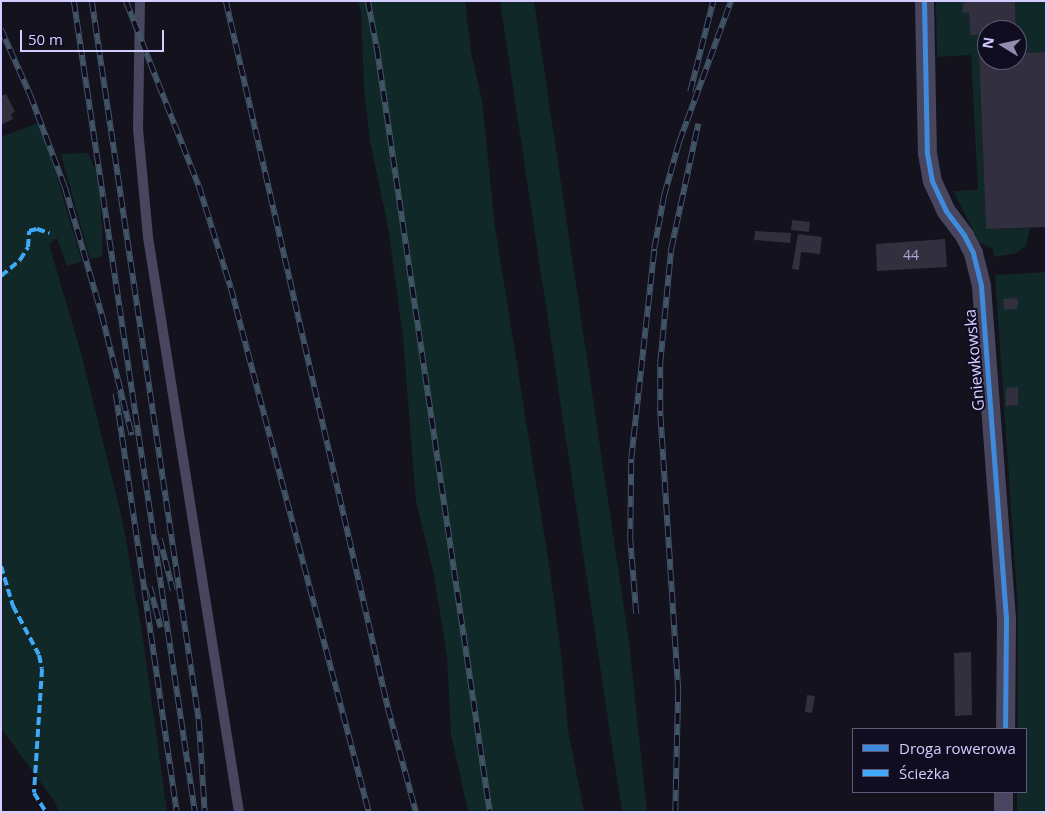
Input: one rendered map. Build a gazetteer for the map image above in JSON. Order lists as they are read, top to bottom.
{
  "streets": {
    "street": ["Gniewkowska"]
  },
  "house_numbers": ["44"],
  "legend": ["Droga rowerowa", "Ścieżka"],
  "scale_bar": "50 m",
  "north": "left"
}
